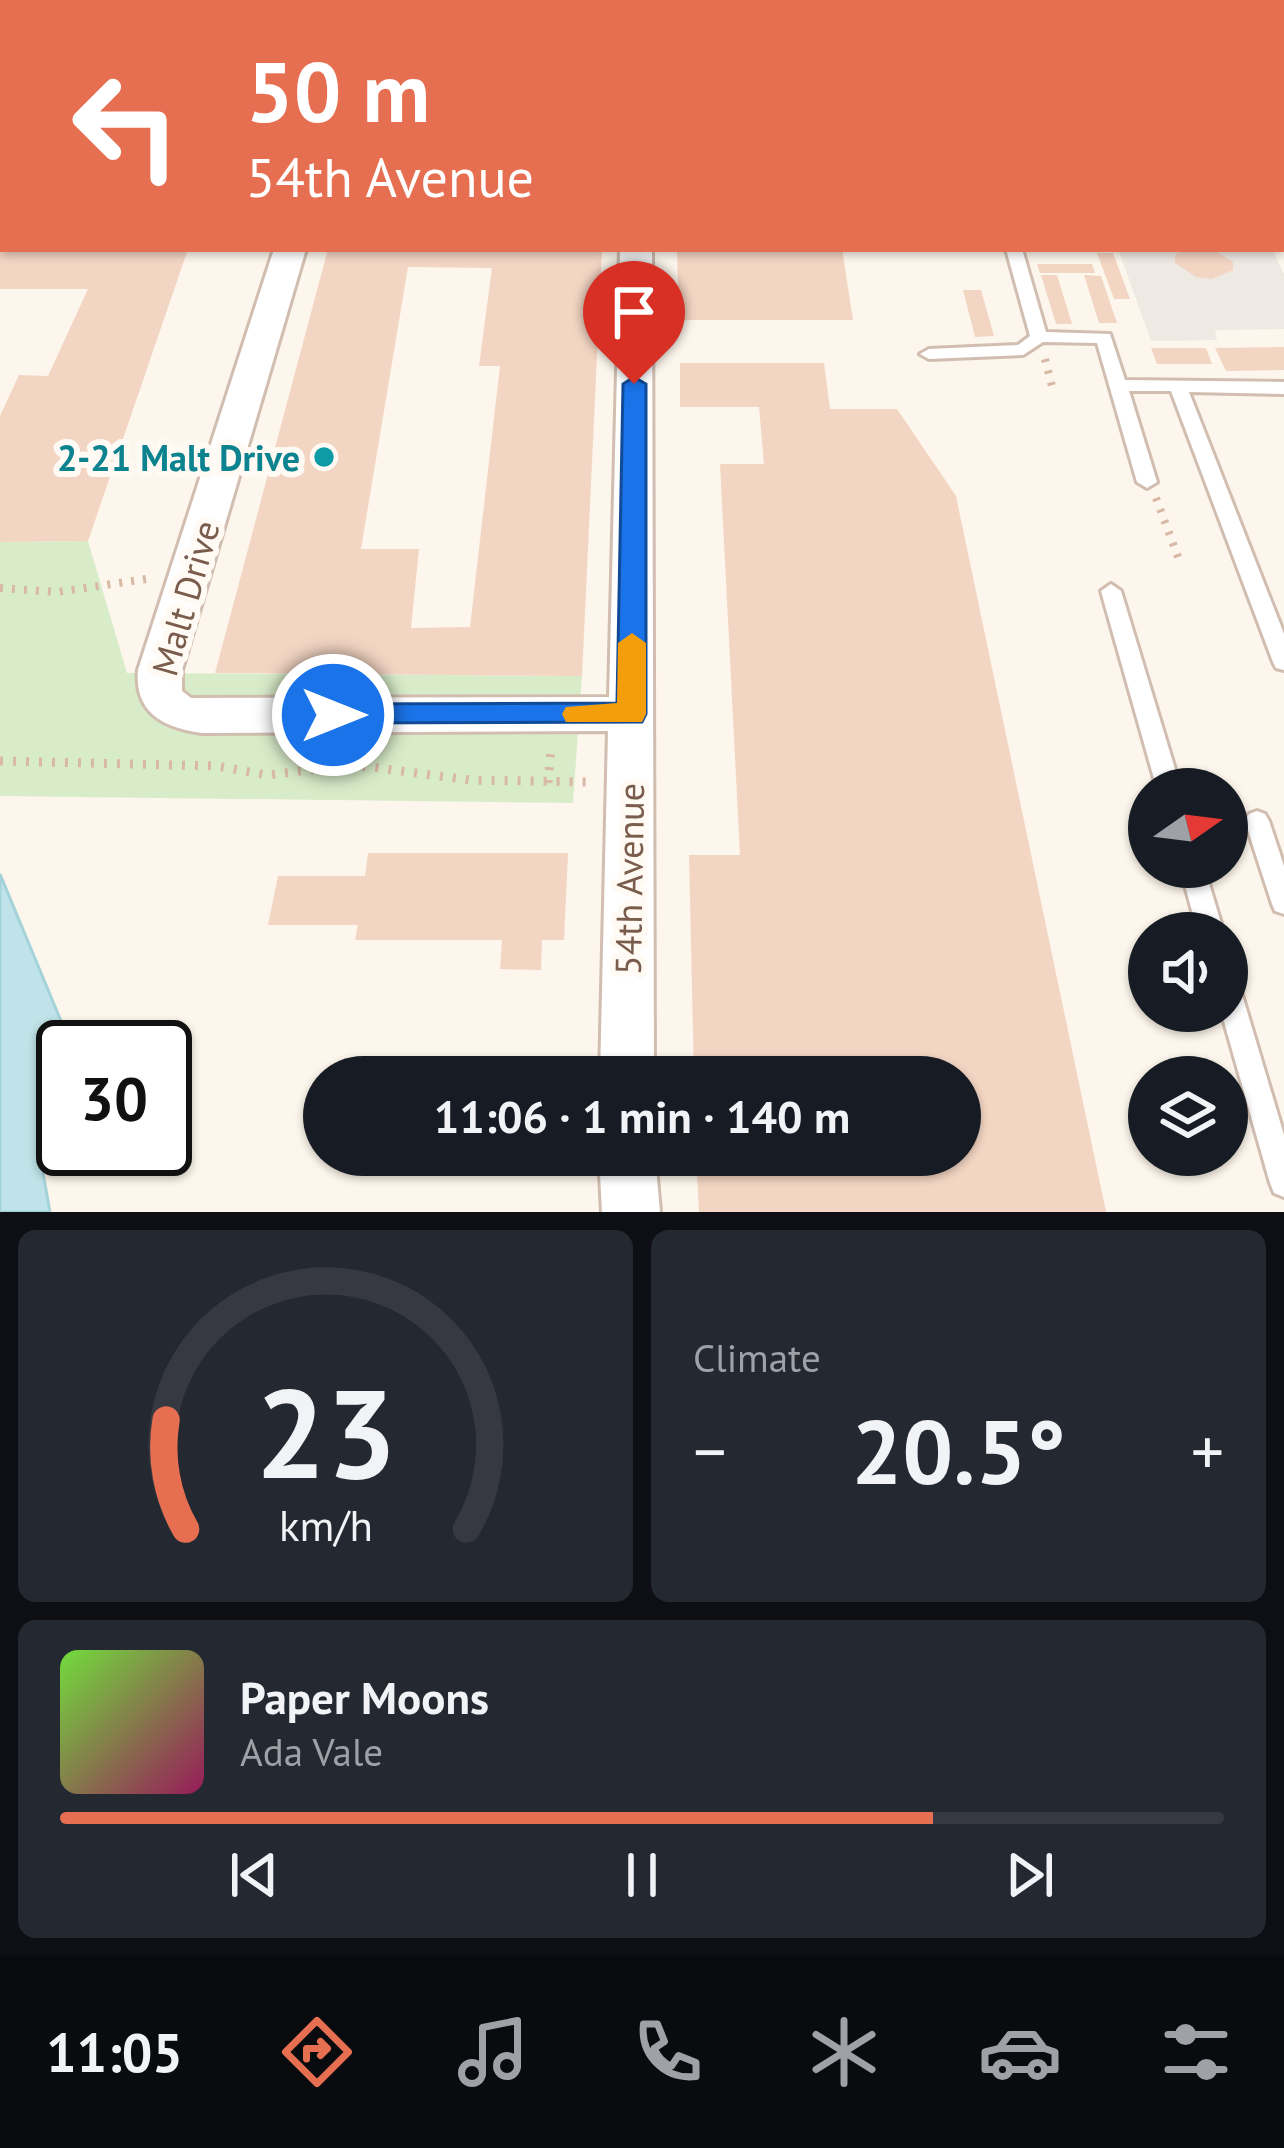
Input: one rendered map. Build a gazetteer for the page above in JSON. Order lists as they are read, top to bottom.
{
  "streets": {
    "street": ["Malt Drive", "54th Avenue"]
  },
  "crossings": [
    ["Malt Drive", "54th Avenue"]
  ],
  "places": ["2-21 Malt Drive"],
  "north": "right",
  "page": {
    "turn": ["50 m", "54th Avenue"],
    "limit": "30",
    "trip": "11:06 · 1 min · 140 m",
    "tile": "Climate",
    "heat": ["−", "20.5°", "+"],
    "song": ["Paper Moons", "Ada Vale"],
    "tabs": "11:05",
    "gauge": ["23", "km/h"]
  }
}
